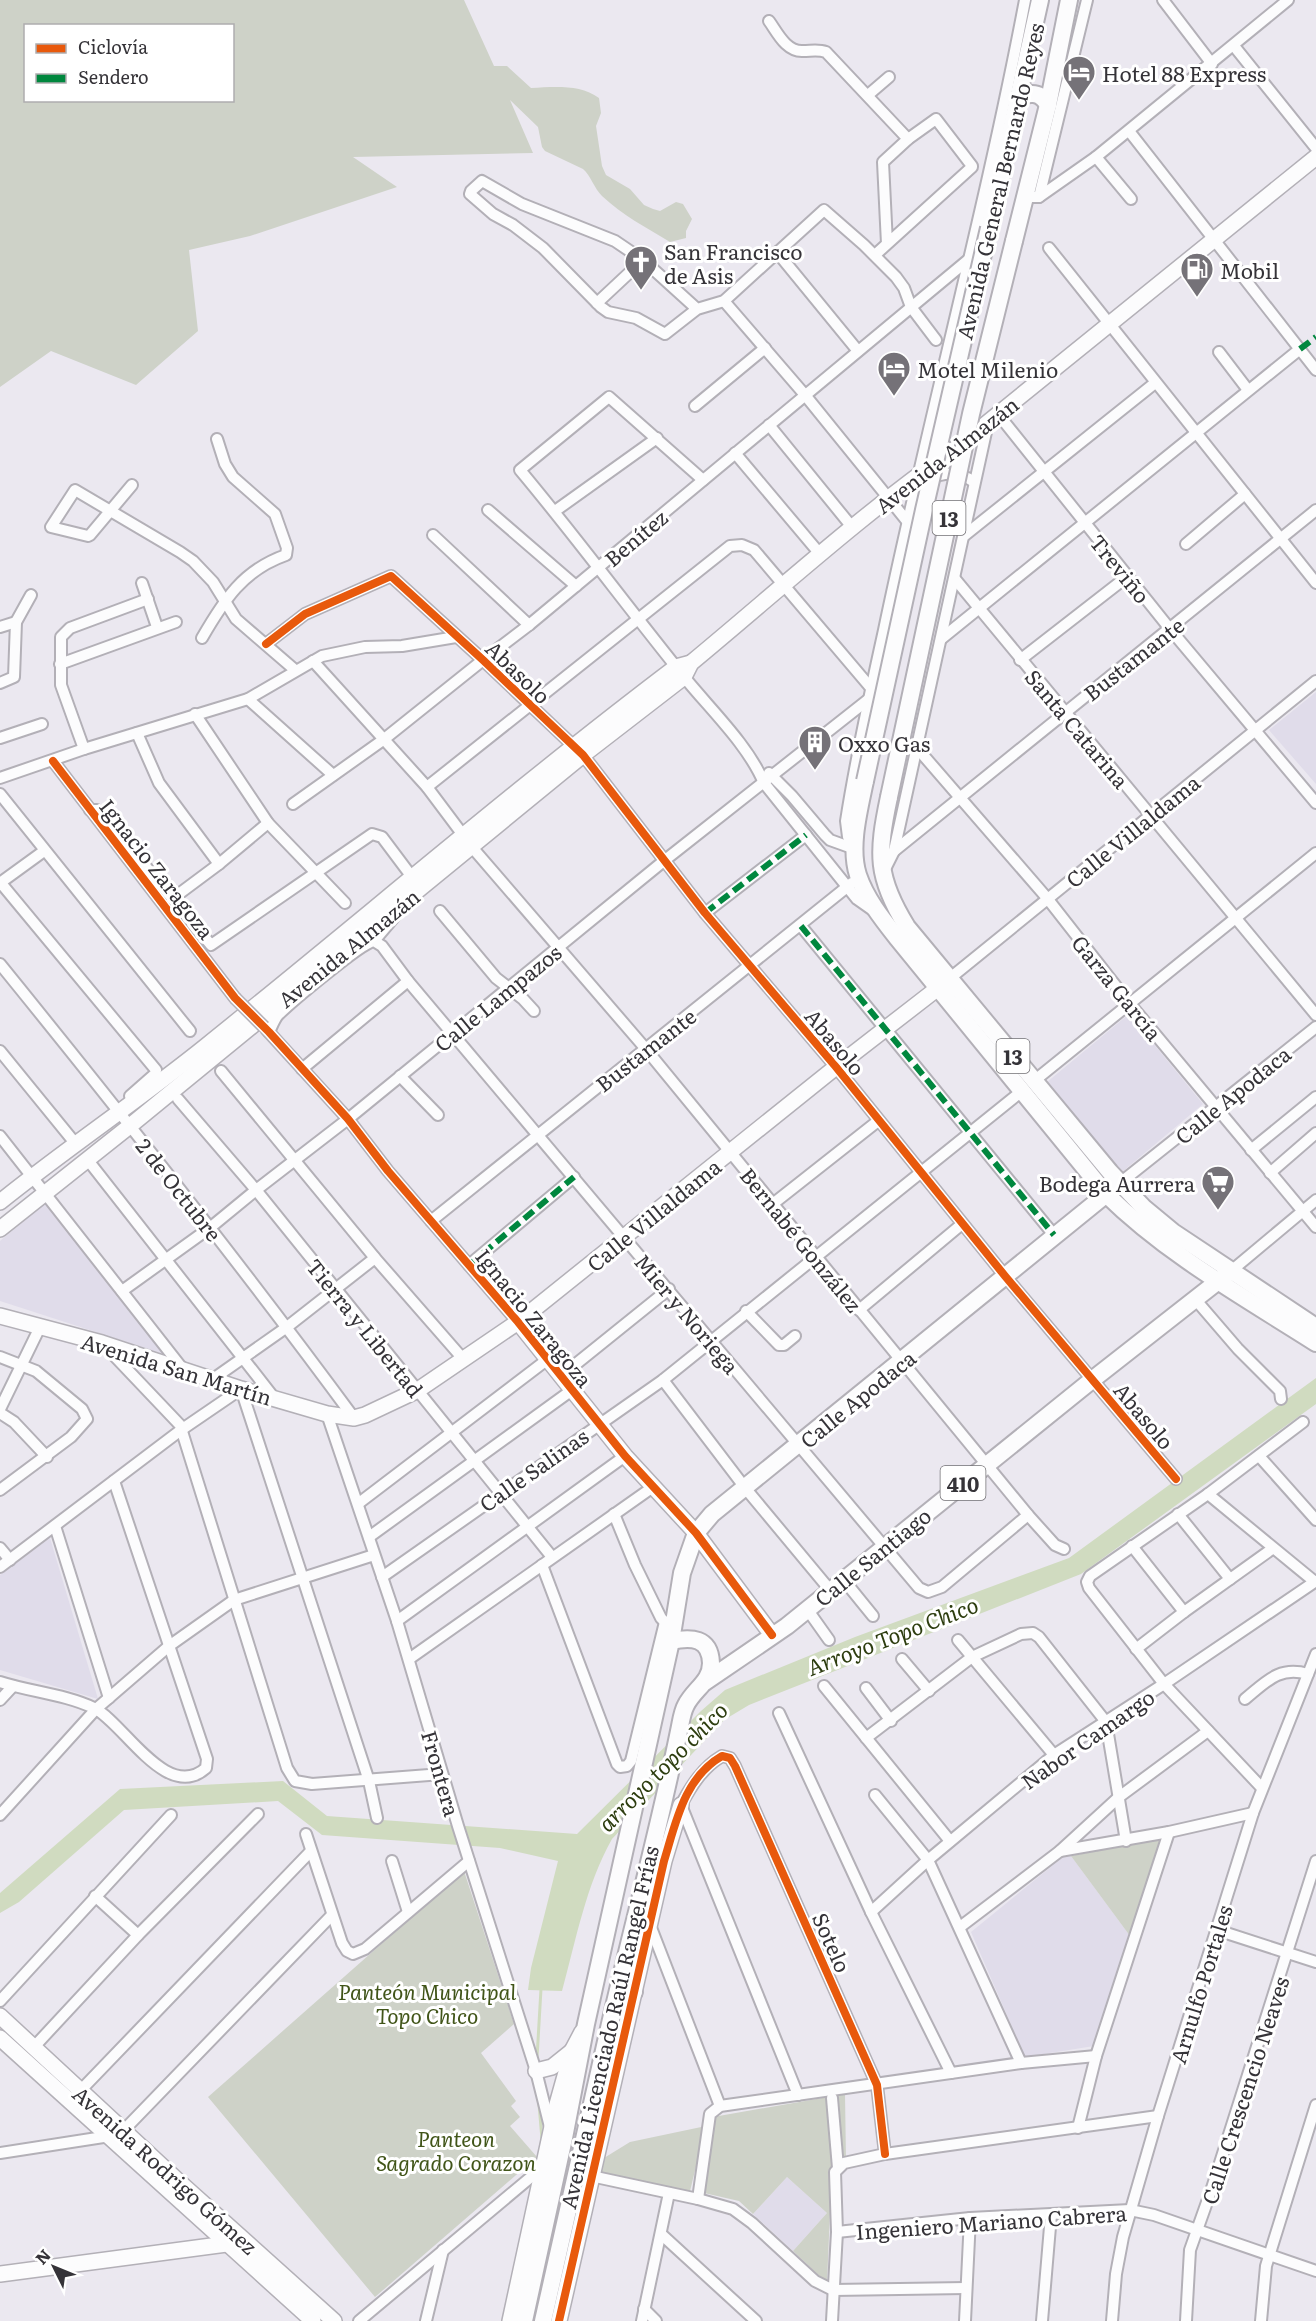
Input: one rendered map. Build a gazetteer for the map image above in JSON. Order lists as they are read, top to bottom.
{
  "streets": {
    "main road": [
      "Avenida General Bernardo Reyes",
      "Avenida Almazán",
      "13",
      "Calle Villaldama",
      "Ignacio Zaragoza",
      "Calle Apodaca",
      "Avenida San Martín",
      "410",
      "Calle Santiago",
      "Avenida Licenciado Raúl Rangel Frías",
      "Avenida Rodrigo Gómez"
    ],
    "street": [
      "Benítez",
      "Treviño",
      "Bustamante",
      "Abasolo",
      "Santa Catarina",
      "Garza García",
      "Calle Lampazos",
      "2 de Octubre",
      "Bernabé González",
      "Mier y Noriega",
      "Tierra y Libertad",
      "Calle Salinas",
      "Nabor Camargo",
      "Frontera",
      "Sotelo",
      "Arnulfo Portales",
      "Calle Crescencio Neaves",
      "Ingeniero Mariano Cabrera"
    ]
  },
  "crossings": [
    ["Avenida General Bernardo Reyes", "Bustamante"],
    ["Avenida General Bernardo Reyes", "Calle Villaldama"],
    ["Avenida General Bernardo Reyes", "Calle Apodaca"],
    ["Avenida General Bernardo Reyes", "Calle Salinas"],
    ["Avenida General Bernardo Reyes", "Calle Santiago"],
    ["Avenida Almazán", "Treviño"],
    ["Avenida Almazán", "Abasolo"],
    ["Avenida Almazán", "2 de Octubre"],
    ["Avenida Almazán", "Bernabé González"],
    ["Benítez", "Abasolo"],
    ["Benítez", "Bernabé González"],
    ["Treviño", "Bustamante"],
    ["Treviño", "Calle Villaldama"],
    ["Bustamante", "Abasolo"],
    ["Bustamante", "Santa Catarina"],
    ["Bustamante", "Ignacio Zaragoza"],
    ["Bustamante", "Garza García"],
    ["Bustamante", "Bernabé González"],
    ["Bustamante", "Mier y Noriega"],
    ["Abasolo", "Calle Villaldama"],
    ["Abasolo", "Calle Lampazos"],
    ["Abasolo", "Calle Apodaca"],
    ["Abasolo", "Calle Salinas"],
    ["Abasolo", "Calle Santiago"],
    ["Santa Catarina", "Calle Villaldama"],
    ["Santa Catarina", "Calle Salinas"],
    ["Calle Villaldama", "Ignacio Zaragoza"],
    ["Calle Villaldama", "Garza García"],
    ["Calle Villaldama", "2 de Octubre"],
    ["Calle Villaldama", "Bernabé González"],
    ["Calle Villaldama", "Mier y Noriega"],
    ["Calle Villaldama", "Tierra y Libertad"],
    ["Calle Villaldama", "Avenida San Martín"],
    ["Ignacio Zaragoza", "Calle Lampazos"],
    ["Ignacio Zaragoza", "Calle Apodaca"],
    ["Ignacio Zaragoza", "Calle Salinas"],
    ["Ignacio Zaragoza", "Calle Santiago"],
    ["Garza García", "Calle Apodaca"],
    ["Garza García", "Calle Salinas"],
    ["Garza García", "Calle Santiago"],
    ["Calle Lampazos", "2 de Octubre"],
    ["Calle Lampazos", "Bernabé González"],
    ["Calle Lampazos", "Mier y Noriega"],
    ["Calle Lampazos", "Tierra y Libertad"],
    ["Calle Apodaca", "Bernabé González"],
    ["Calle Apodaca", "Mier y Noriega"],
    ["Calle Apodaca", "Frontera"],
    ["Calle Apodaca", "Avenida Licenciado Raúl Rangel Frías"],
    ["2 de Octubre", "Avenida San Martín"],
    ["Bernabé González", "Mier y Noriega"],
    ["Bernabé González", "Calle Salinas"],
    ["Bernabé González", "Calle Santiago"],
    ["Mier y Noriega", "Calle Salinas"],
    ["Mier y Noriega", "Calle Santiago"],
    ["Tierra y Libertad", "Calle Salinas"],
    ["Avenida San Martín", "Frontera"],
    ["Calle Salinas", "Frontera"],
    ["410", "Calle Santiago"],
    ["Frontera", "Avenida Licenciado Raúl Rangel Frías"],
    ["Sotelo", "Avenida Licenciado Raúl Rangel Frías"],
    ["Arnulfo Portales", "Ingeniero Mariano Cabrera"],
    ["Calle Crescencio Neaves", "Ingeniero Mariano Cabrera"]
  ],
  "water": ["Arroyo Topo Chico", "arroyo topo chico"],
  "parks": ["Panteón Municipal Topo Chico", "Panteon Sagrado Corazon"],
  "places": {
    "hotel": ["Hotel 88 Express", "Motel Milenio"],
    "church": ["San Francisco de Asis"],
    "fuel station": ["Mobil"],
    "building": ["Oxxo Gas"],
    "supermarket": ["Bodega Aurrera"]
  },
  "legend": ["Ciclovía", "Sendero"],
  "north": "top left"
}
